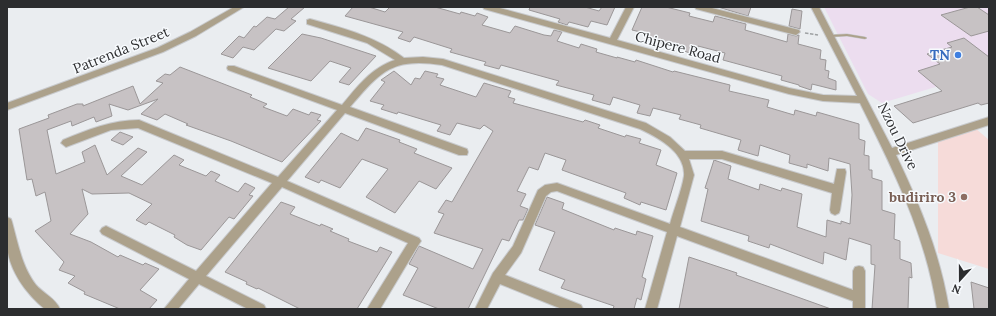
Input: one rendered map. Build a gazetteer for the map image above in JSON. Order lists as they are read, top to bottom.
{
  "streets": {
    "street": ["Chipere Road", "Patrenda Street", "Nzou Drive"]
  },
  "crossings": [
    ["Chipere Road", "Nzou Drive"]
  ],
  "places": ["TN", "budiriro 3"],
  "north": "bottom"
}
